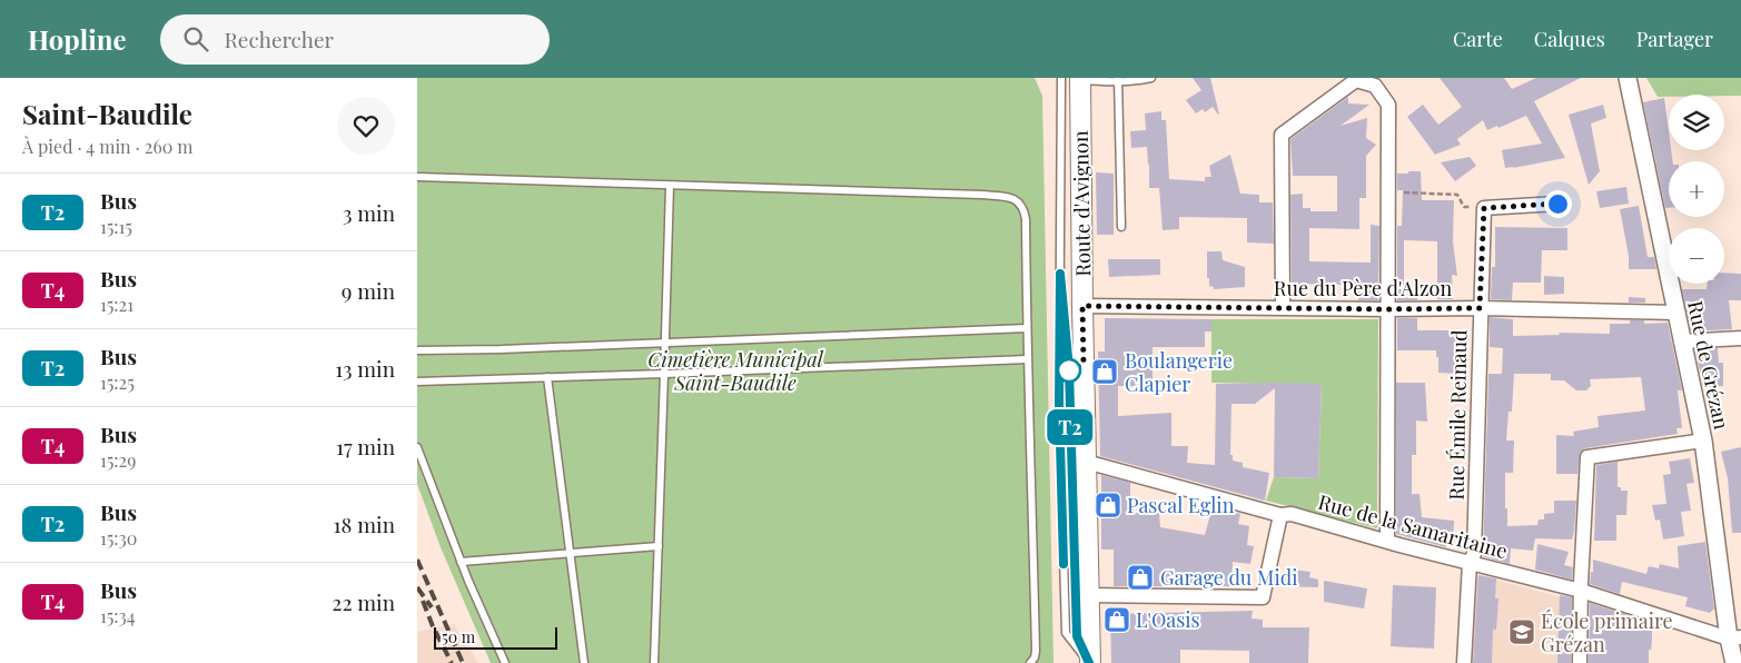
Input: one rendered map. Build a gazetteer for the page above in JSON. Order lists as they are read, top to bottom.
{
  "streets": {
    "main road": ["Route d'Avignon"],
    "street": [
      "Rue du Père d'Alzon",
      "Rue de Grézan",
      "Rue Émile Reinaud",
      "Rue de la Samaritaine"
    ]
  },
  "crossings": [
    ["Route d'Avignon", "Rue du Père d'Alzon"],
    ["Route d'Avignon", "Rue de la Samaritaine"],
    ["Rue du Père d'Alzon", "Rue de Grézan"],
    ["Rue du Père d'Alzon", "Rue Émile Reinaud"],
    ["Rue de Grézan", "Rue de la Samaritaine"],
    ["Rue Émile Reinaud", "Rue de la Samaritaine"]
  ],
  "parks": ["Cimetière Municipal Saint-Baudile"],
  "places": {
    "shop": [
      "Boulangerie Clapier",
      "Pascal Eglin",
      "Garage du Midi",
      "L'Oasis"
    ],
    "school or university": ["École primaire Grézan"]
  },
  "lines": ["bus line T2"],
  "scale_bar": "50 m",
  "page": {
    "header": "Hopline",
    "search": "Rechercher",
    "nav": ["Carte", "Calques", "Partager"],
    "heading": ["Saint-Baudile", "À pied · 4 min · 260 m"],
    "on_map": "T2",
    "map_buttons": ["+", "−"],
    "list": [
      {
        "mark": "T2",
        "name": "Bus",
        "note": "15:15",
        "value": "3 min"
      },
      {
        "mark": "T4",
        "name": "Bus",
        "note": "15:21",
        "value": "9 min"
      },
      {
        "mark": "T2",
        "name": "Bus",
        "note": "15:25",
        "value": "13 min"
      },
      {
        "mark": "T4",
        "name": "Bus",
        "note": "15:29",
        "value": "17 min"
      },
      {
        "mark": "T2",
        "name": "Bus",
        "note": "15:30",
        "value": "18 min"
      },
      {
        "mark": "T4",
        "name": "Bus",
        "note": "15:34",
        "value": "22 min"
      }
    ],
    "scale": "50 m"
  }
}
